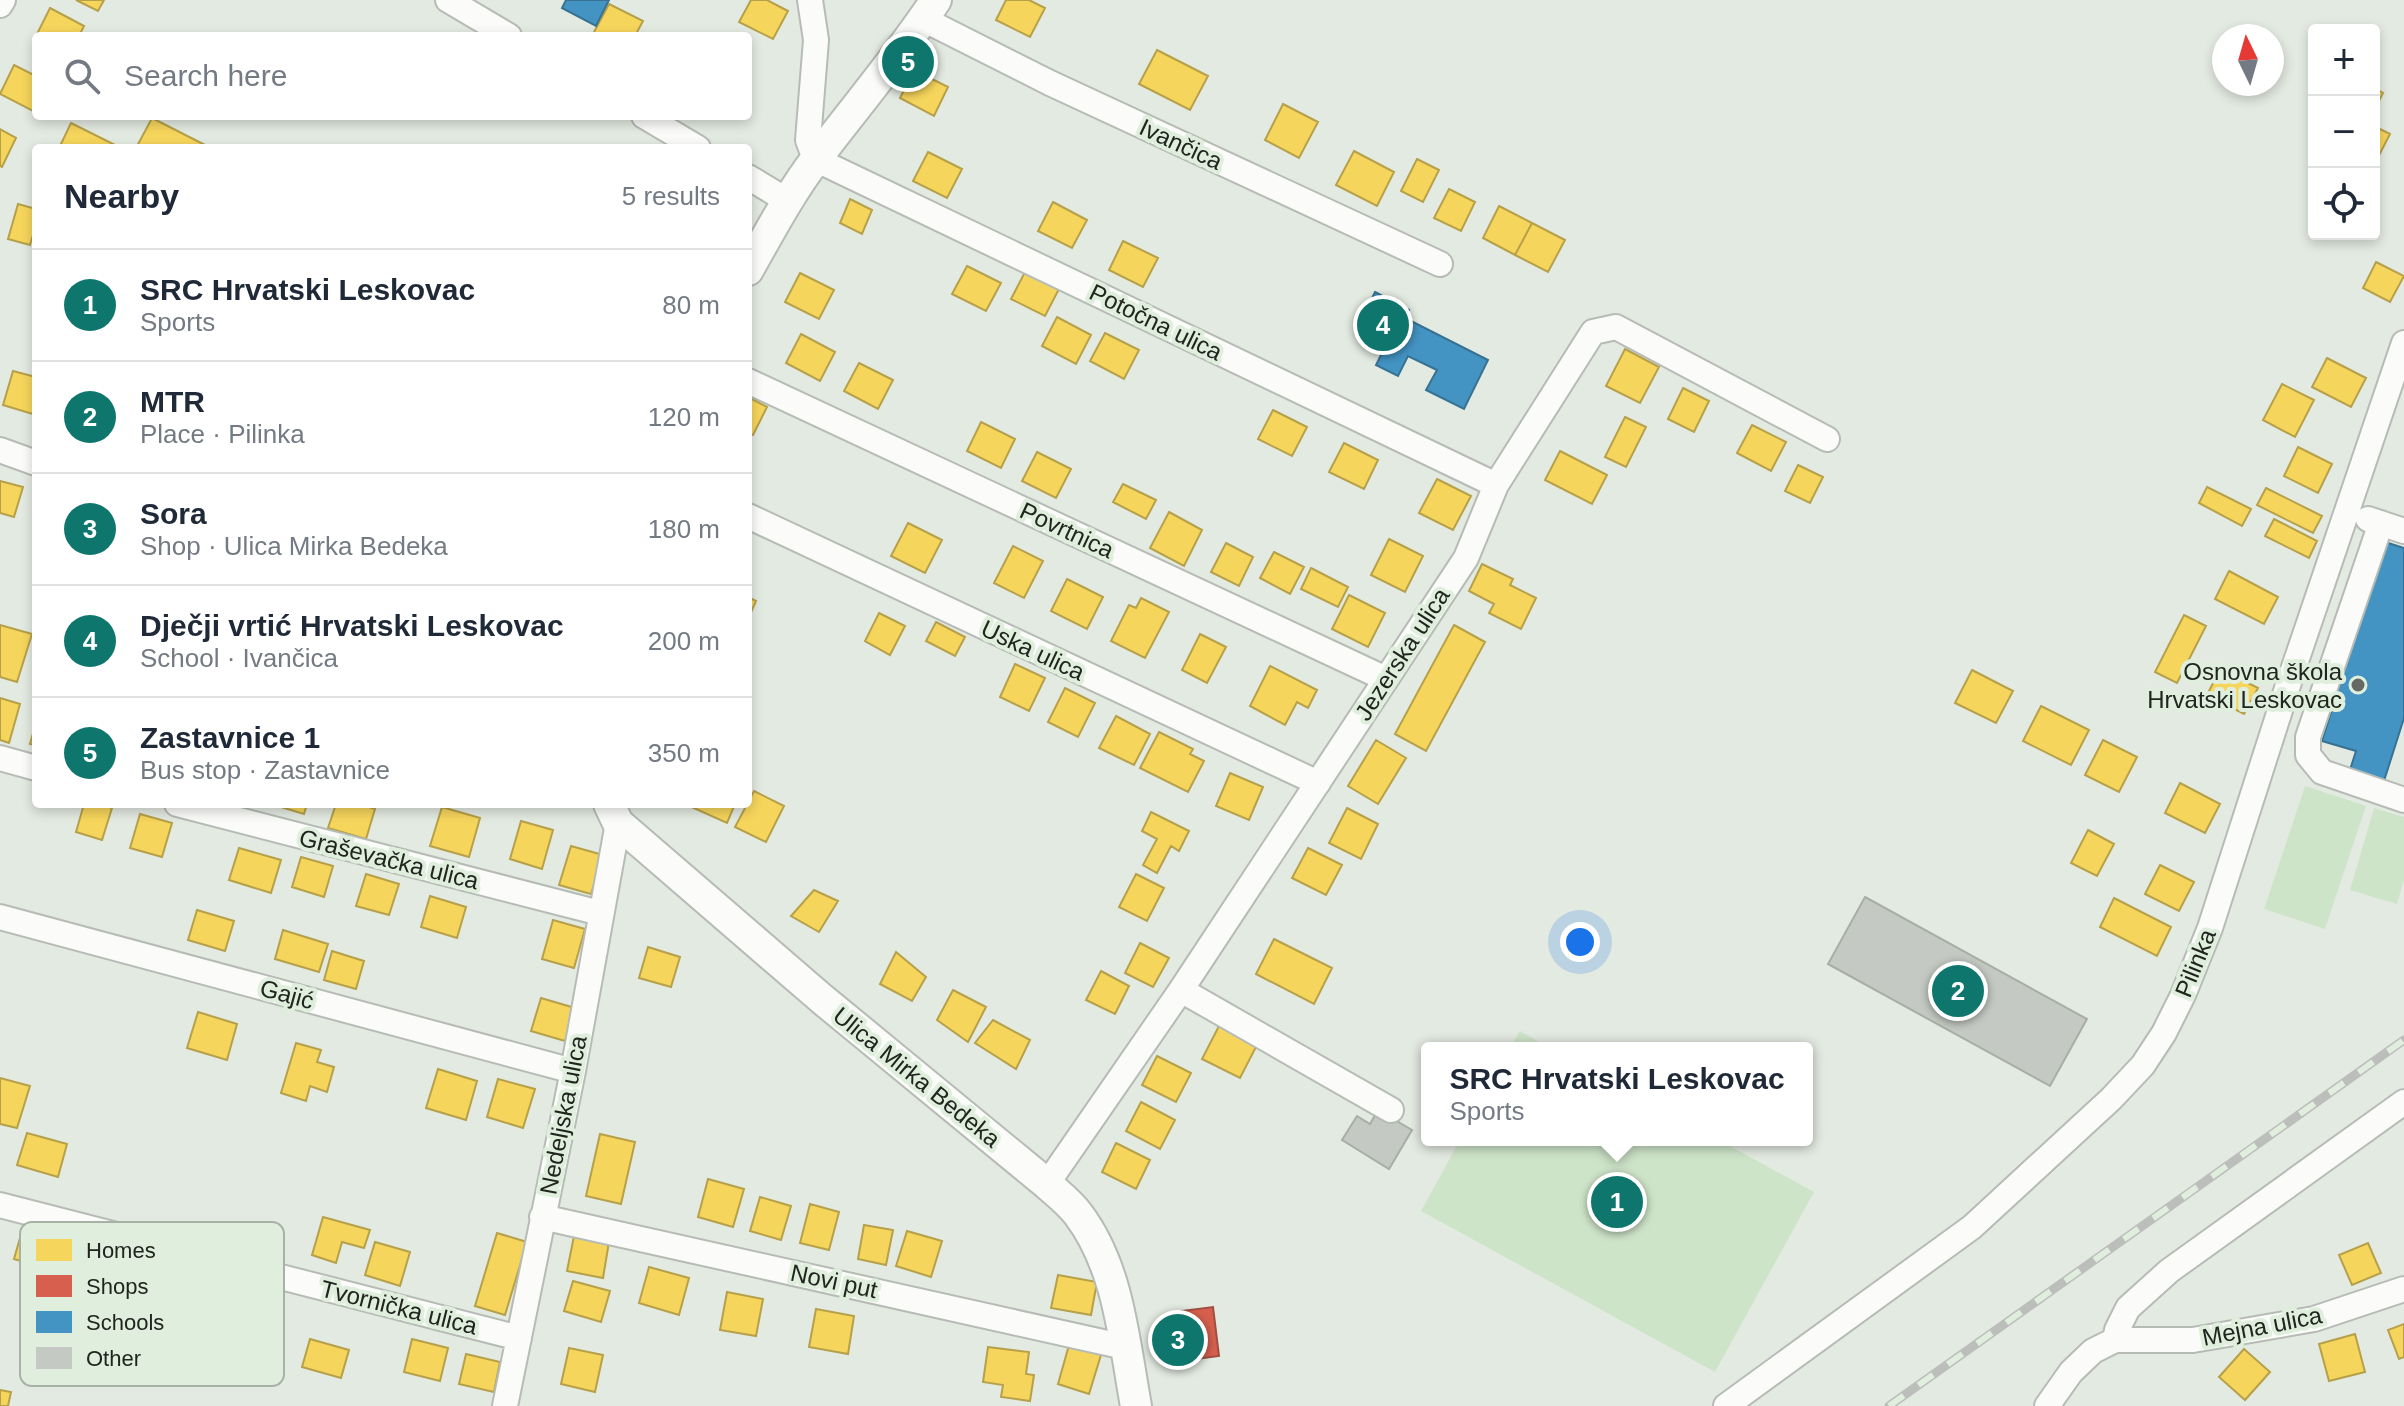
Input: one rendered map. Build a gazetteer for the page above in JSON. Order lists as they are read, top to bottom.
{
  "streets": {
    "main road": ["Ulica Mirka Bedeka"],
    "street": [
      "Ivančica",
      "Potočna ulica",
      "Povrtnica",
      "Uska ulica",
      "Jezerska ulica",
      "Graševačka ulica",
      "Pilinka",
      "Gajić",
      "Nedeljska ulica",
      "Novi put",
      "Tvornička ulica",
      "Mejna ulica"
    ]
  },
  "crossings": [
    ["Potočna ulica", "Jezerska ulica"],
    ["Povrtnica", "Jezerska ulica"],
    ["Uska ulica", "Jezerska ulica"],
    ["Jezerska ulica", "Ulica Mirka Bedeka"],
    ["Graševačka ulica", "Nedeljska ulica"],
    ["Gajić", "Nedeljska ulica"],
    ["Ulica Mirka Bedeka", "Nedeljska ulica"],
    ["Ulica Mirka Bedeka", "Novi put"],
    ["Nedeljska ulica", "Novi put"],
    ["Nedeljska ulica", "Tvornička ulica"]
  ],
  "places": ["Osnovna škola Hrvatski Leskovac"],
  "legend": [
    "Homes",
    "Shops",
    "Schools",
    "Other"
  ],
  "north": "top",
  "page": {
    "map_buttons": ["+", "−"],
    "pins": [
      "5",
      "4",
      "2",
      "1",
      "3"
    ],
    "search": "Search here",
    "heading": ["Nearby", "5 results"],
    "list": [
      {
        "mark": "1",
        "name": "SRC Hrvatski Leskovac",
        "note": "Sports",
        "value": "80 m"
      },
      {
        "mark": "2",
        "name": "MTR",
        "note": "Place · Pilinka",
        "value": "120 m"
      },
      {
        "mark": "3",
        "name": "Sora",
        "note": "Shop · Ulica Mirka Bedeka",
        "value": "180 m"
      },
      {
        "mark": "4",
        "name": "Dječji vrtić Hrvatski Leskovac",
        "note": "School · Ivančica",
        "value": "200 m"
      },
      {
        "mark": "5",
        "name": "Zastavnice 1",
        "note": "Bus stop · Zastavnice",
        "value": "350 m"
      }
    ],
    "popup": ["SRC Hrvatski Leskovac", "Sports"]
  }
}
